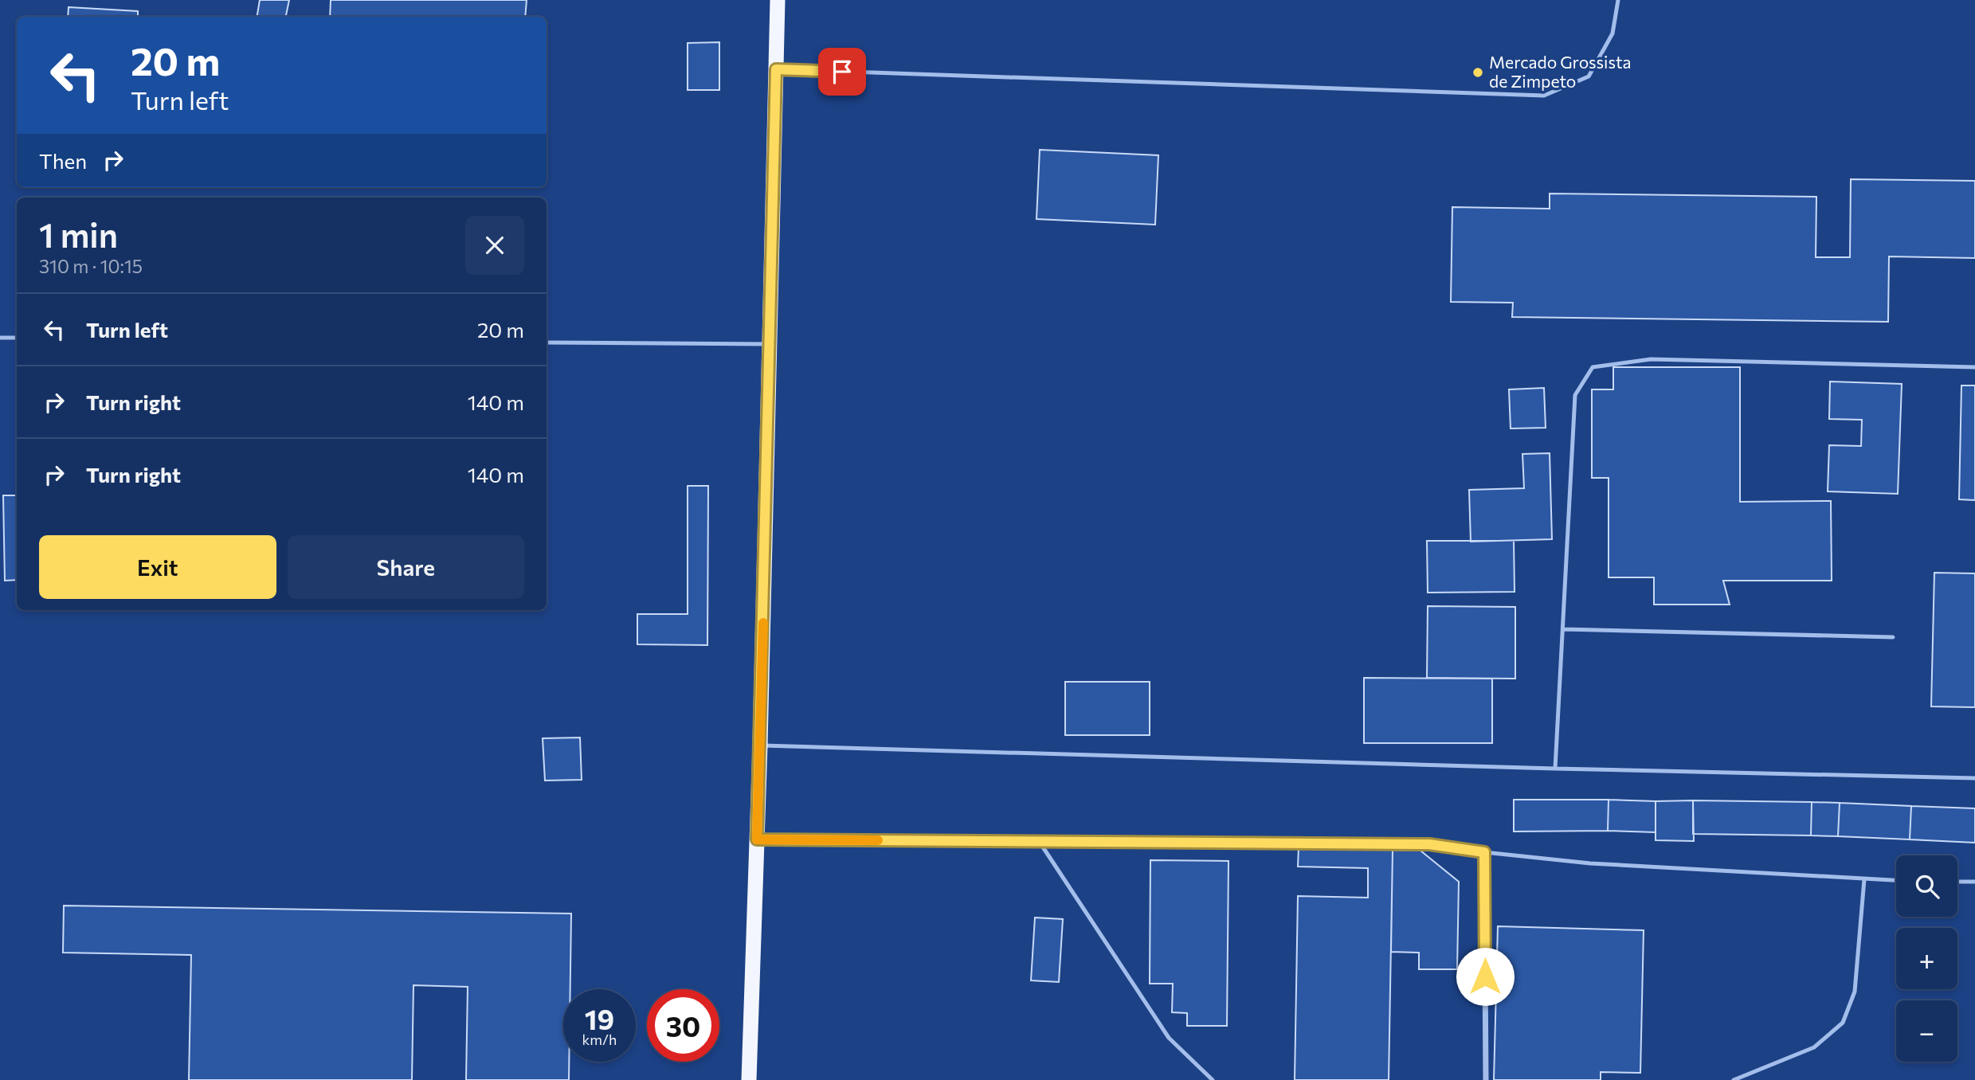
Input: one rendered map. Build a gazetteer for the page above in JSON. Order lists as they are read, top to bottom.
{
  "places": ["Mercado Grossista de Zimpeto"],
  "page": {
    "turn": ["20 m", "Turn left"],
    "then": "Then",
    "heading": ["1 min", "310 m · 10:15"],
    "list": [
      {
        "name": "Turn left",
        "value": "20 m"
      },
      {
        "name": "Turn right",
        "value": "140 m"
      },
      {
        "name": "Turn right",
        "value": "140 m"
      }
    ],
    "buttons": ["Exit", "Share"],
    "map_buttons": ["+", "−"],
    "speed": "19 km/h",
    "limit": "30"
  }
}
